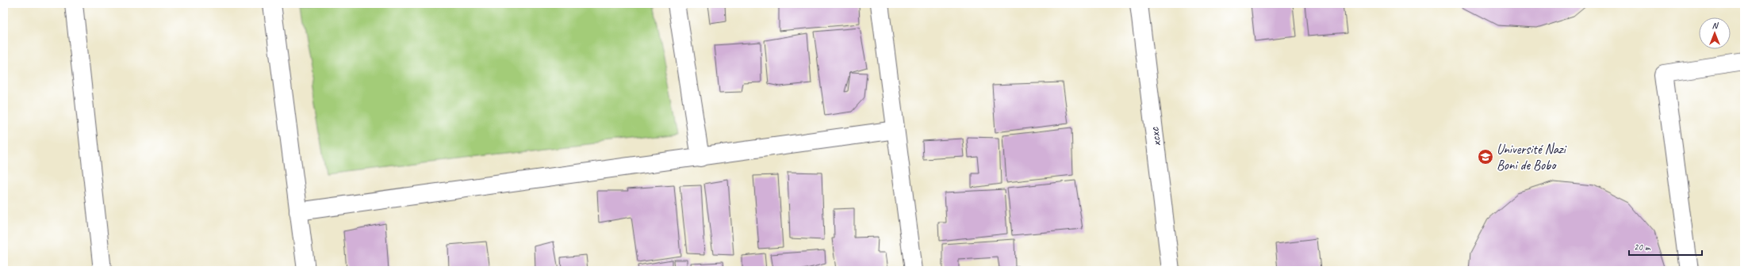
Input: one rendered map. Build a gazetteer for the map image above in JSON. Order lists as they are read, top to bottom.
{
  "streets": {
    "street": ["xcxc"]
  },
  "places": {
    "school or university": ["Université Nazi Boni de Bobo"]
  },
  "scale_bar": "20 m",
  "north": "top"
}
